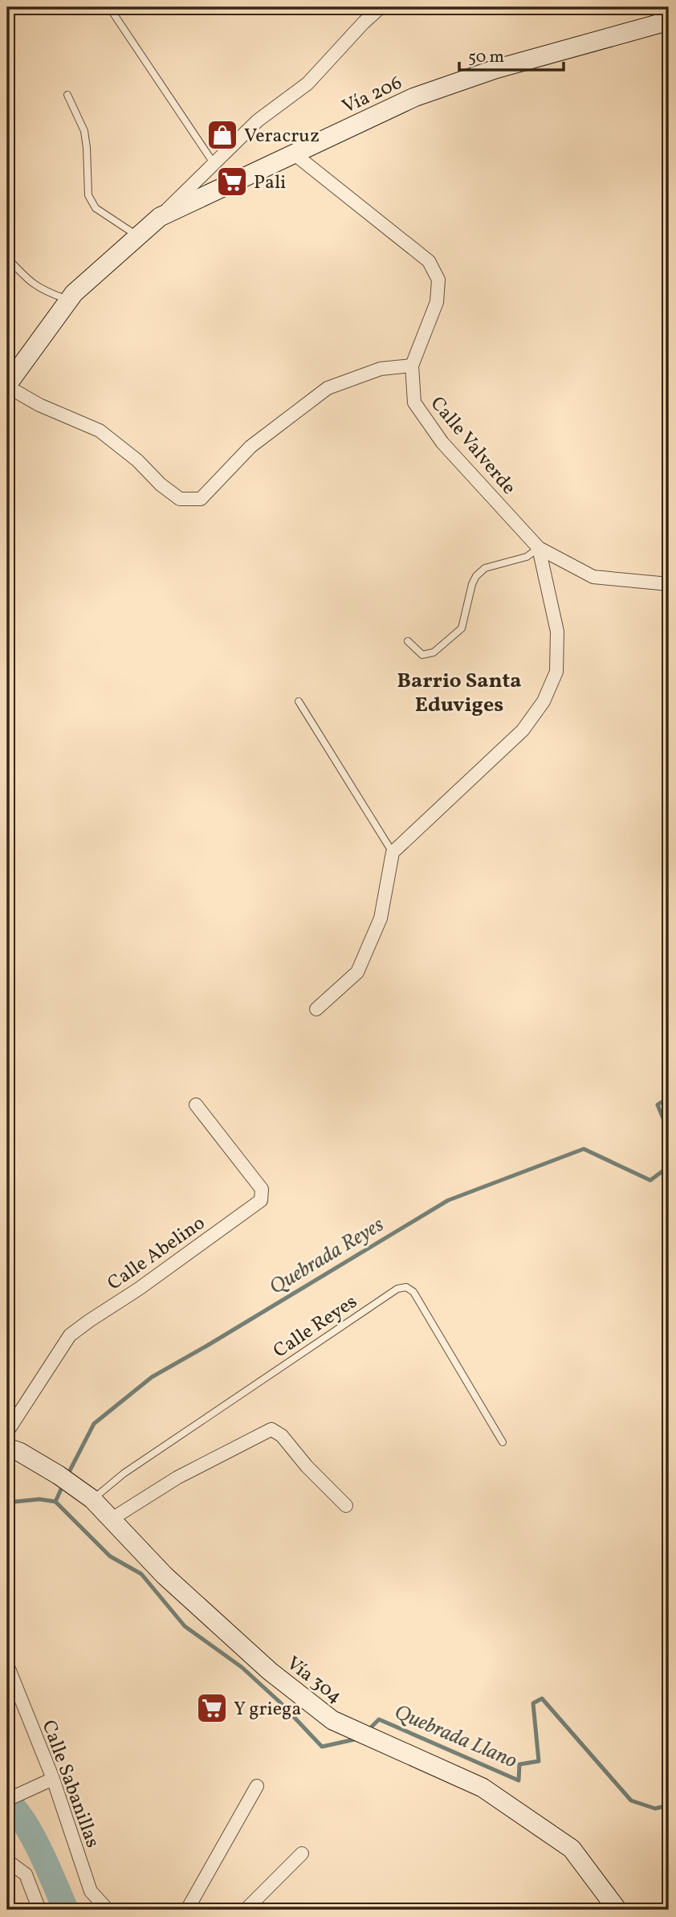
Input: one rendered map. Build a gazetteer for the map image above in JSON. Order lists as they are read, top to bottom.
{
  "streets": {
    "main road": ["Vía 206", "Vía 304"],
    "street": ["Calle Valverde", "Calle Abelino", "Calle Sabanillas"],
    "lane": ["Calle Reyes"]
  },
  "crossings": [
    ["Vía 206", "Calle Valverde"],
    ["Calle Reyes", "Vía 304"]
  ],
  "districts": ["Barrio Santa Eduviges"],
  "water": ["Quebrada Reyes", "Quebrada Llano"],
  "places": {
    "shop": ["Veracruz"],
    "supermarket": ["Pali", "Y griega"]
  },
  "scale_bar": "50 m"
}
